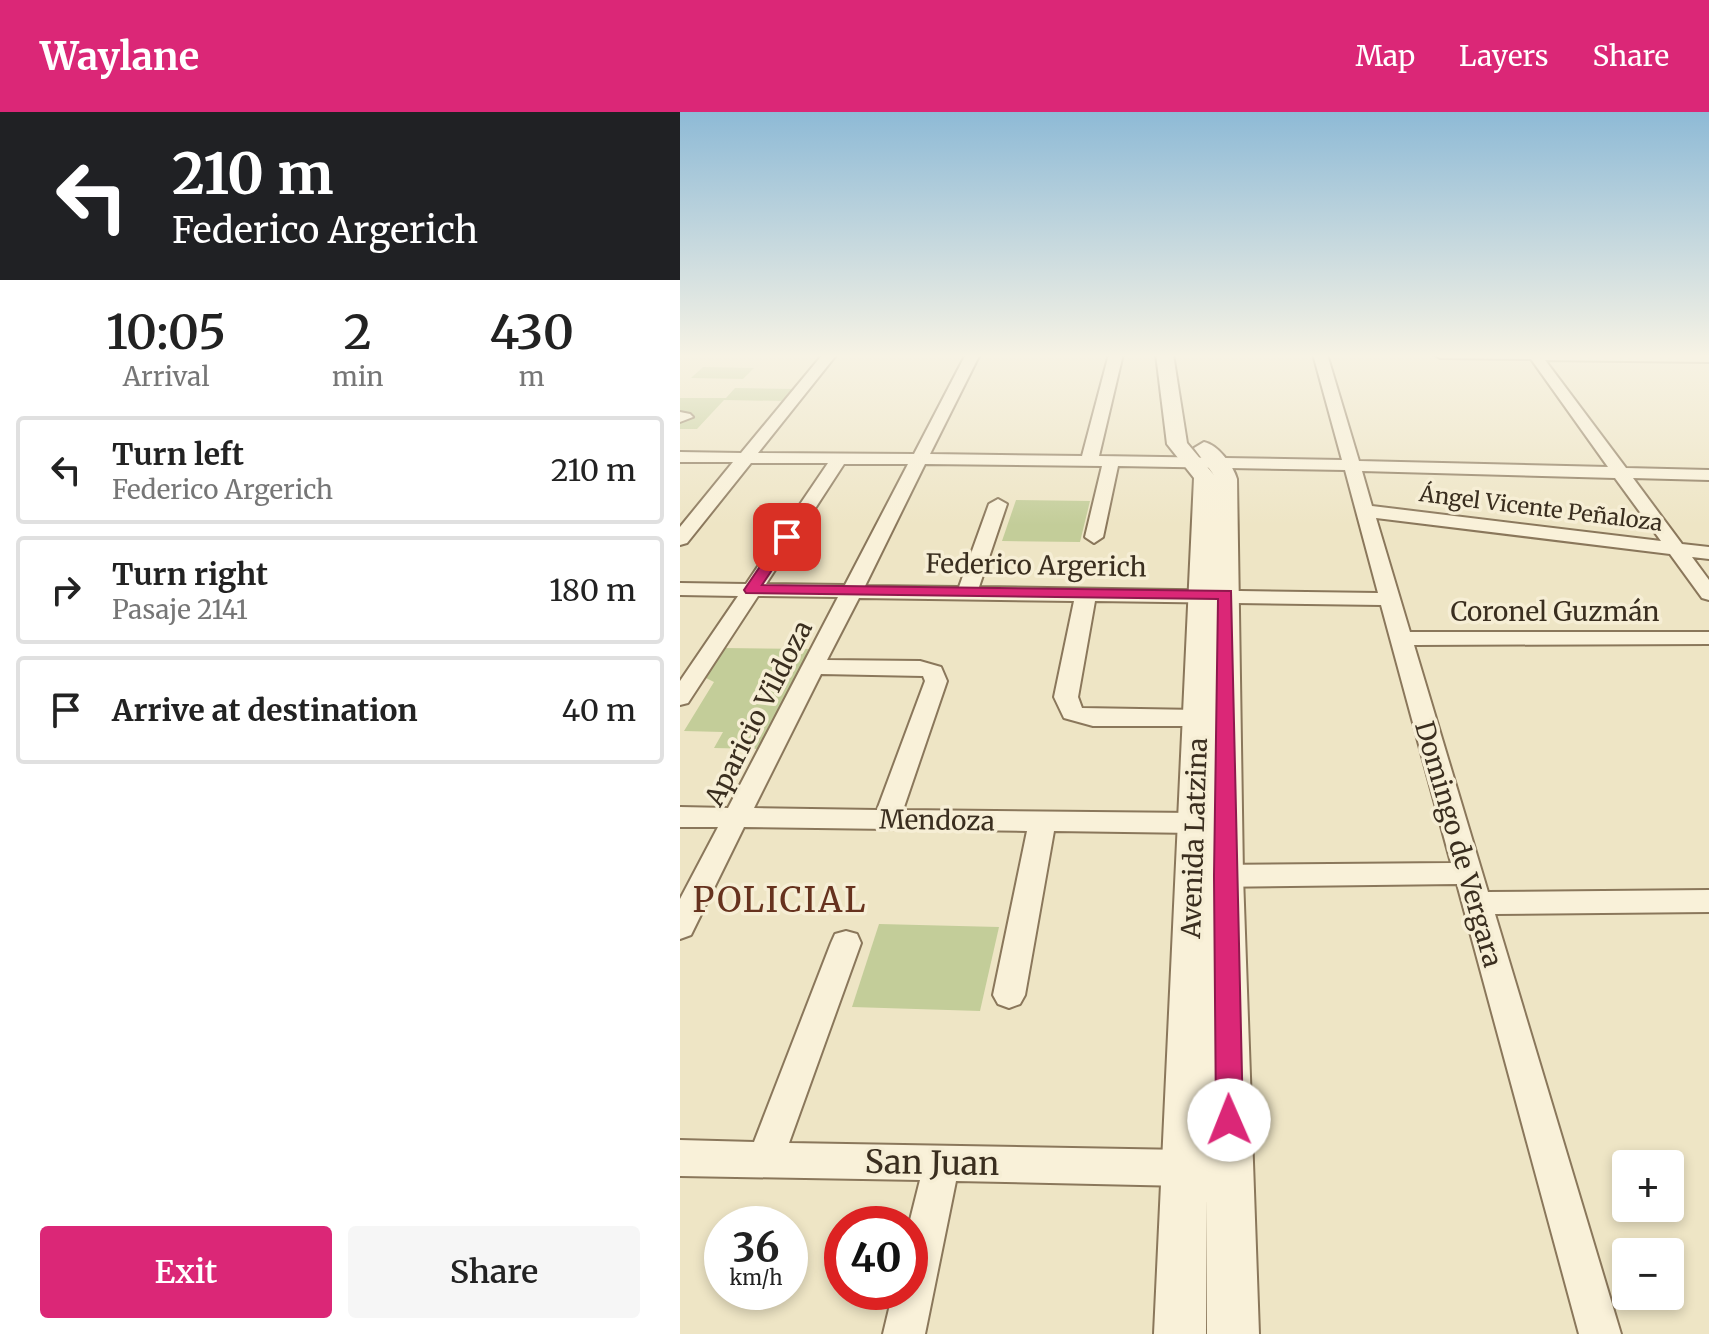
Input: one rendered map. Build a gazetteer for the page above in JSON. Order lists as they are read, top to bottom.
{
  "streets": {
    "street": [
      "Ángel Vicente Peñaloza",
      "Federico Argerich",
      "Coronel Guzmán",
      "Aparicio Vildoza",
      "Mendoza",
      "Avenida Latzina",
      "Domingo de Vergara",
      "San Juan"
    ]
  },
  "crossings": [
    ["Ángel Vicente Peñaloza", "Domingo de Vergara"],
    ["Federico Argerich", "Aparicio Vildoza"],
    ["Federico Argerich", "Avenida Latzina"],
    ["Federico Argerich", "Domingo de Vergara"],
    ["Coronel Guzmán", "Domingo de Vergara"],
    ["Aparicio Vildoza", "Mendoza"],
    ["Mendoza", "Avenida Latzina"],
    ["Avenida Latzina", "San Juan"]
  ],
  "districts": ["POLICIAL"],
  "page": {
    "header": "Waylane",
    "nav": ["Map", "Layers", "Share"],
    "turn": ["210 m", "Federico Argerich"],
    "eta": [
      "10:05",
      "Arrival",
      "2",
      "min",
      "430",
      "m"
    ],
    "list": [
      {
        "name": "Turn left",
        "note": "Federico Argerich",
        "value": "210 m"
      },
      {
        "name": "Turn right",
        "note": "Pasaje 2141",
        "value": "180 m"
      },
      {
        "name": "Arrive at destination",
        "value": "40 m"
      }
    ],
    "map_buttons": ["+", "−"],
    "speed": "36 km/h",
    "limit": "40",
    "buttons": ["Exit", "Share"]
  }
}
